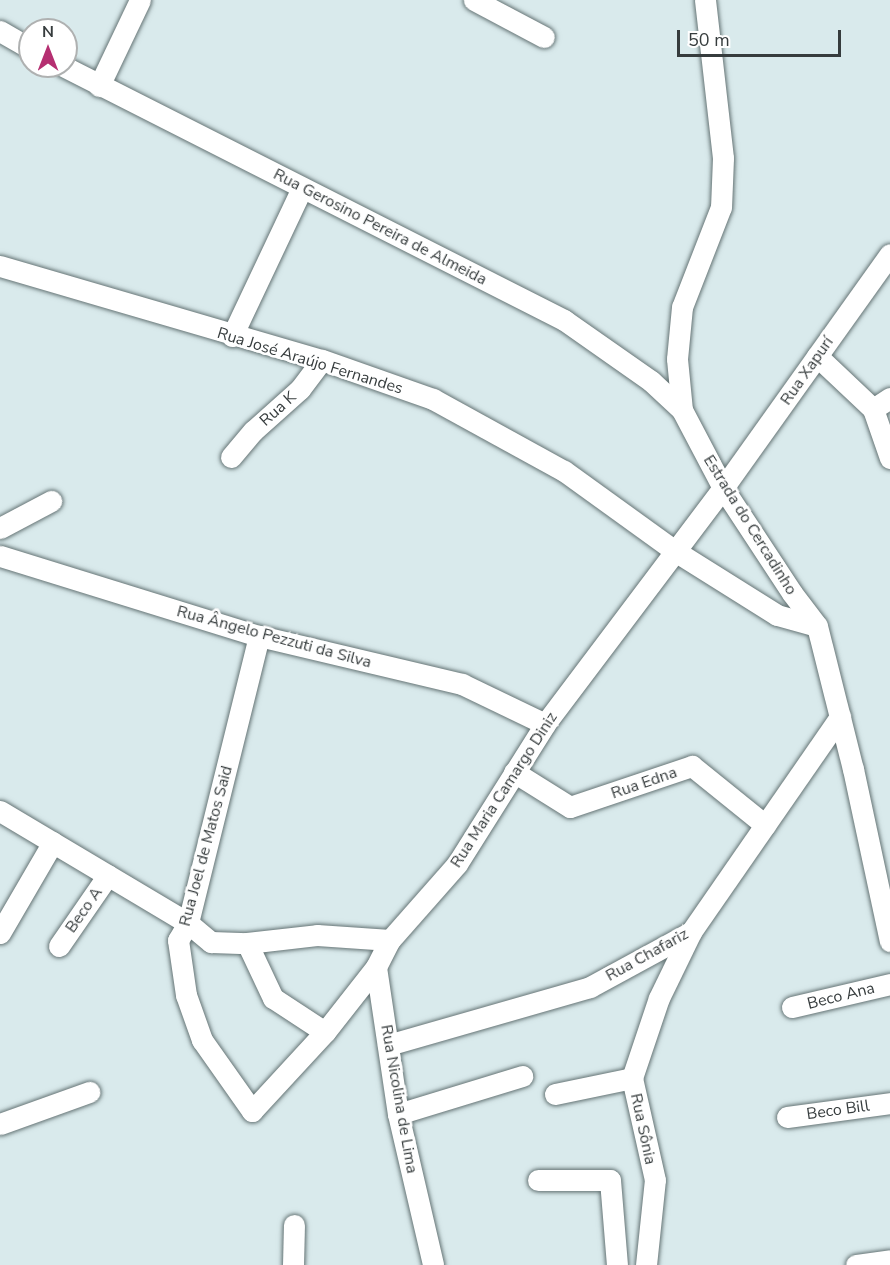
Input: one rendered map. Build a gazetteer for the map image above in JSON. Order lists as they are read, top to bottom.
{
  "streets": {
    "street": [
      "Rua Gerosino Pereira de Almeida",
      "Rua José Araújo Fernandes",
      "Rua Xapurí",
      "Rua K",
      "Estrada do Cercadinho",
      "Rua Ângelo Pezzuti da Silva",
      "Rua Edna",
      "Rua Maria Camargo Diniz",
      "Rua Joel de Matos Said",
      "Beco A",
      "Rua Chafariz",
      "Beco Ana",
      "Rua Nicolina de Lima",
      "Beco Bill",
      "Rua Sônia"
    ]
  },
  "crossings": [
    ["Rua Gerosino Pereira de Almeida", "Estrada do Cercadinho"],
    ["Rua José Araújo Fernandes", "Rua K"],
    ["Rua José Araújo Fernandes", "Estrada do Cercadinho"],
    ["Rua José Araújo Fernandes", "Rua Maria Camargo Diniz"],
    ["Rua Xapurí", "Estrada do Cercadinho"],
    ["Rua Xapurí", "Rua Maria Camargo Diniz"],
    ["Estrada do Cercadinho", "Rua Maria Camargo Diniz"],
    ["Estrada do Cercadinho", "Rua Chafariz"],
    ["Rua Ângelo Pezzuti da Silva", "Rua Maria Camargo Diniz"],
    ["Rua Ângelo Pezzuti da Silva", "Rua Joel de Matos Said"],
    ["Rua Edna", "Rua Maria Camargo Diniz"],
    ["Rua Edna", "Rua Chafariz"],
    ["Rua Maria Camargo Diniz", "Rua Joel de Matos Said"],
    ["Rua Maria Camargo Diniz", "Rua Nicolina de Lima"],
    ["Rua Chafariz", "Rua Nicolina de Lima"],
    ["Rua Chafariz", "Rua Sônia"]
  ],
  "scale_bar": "50 m",
  "north": "top"
}
